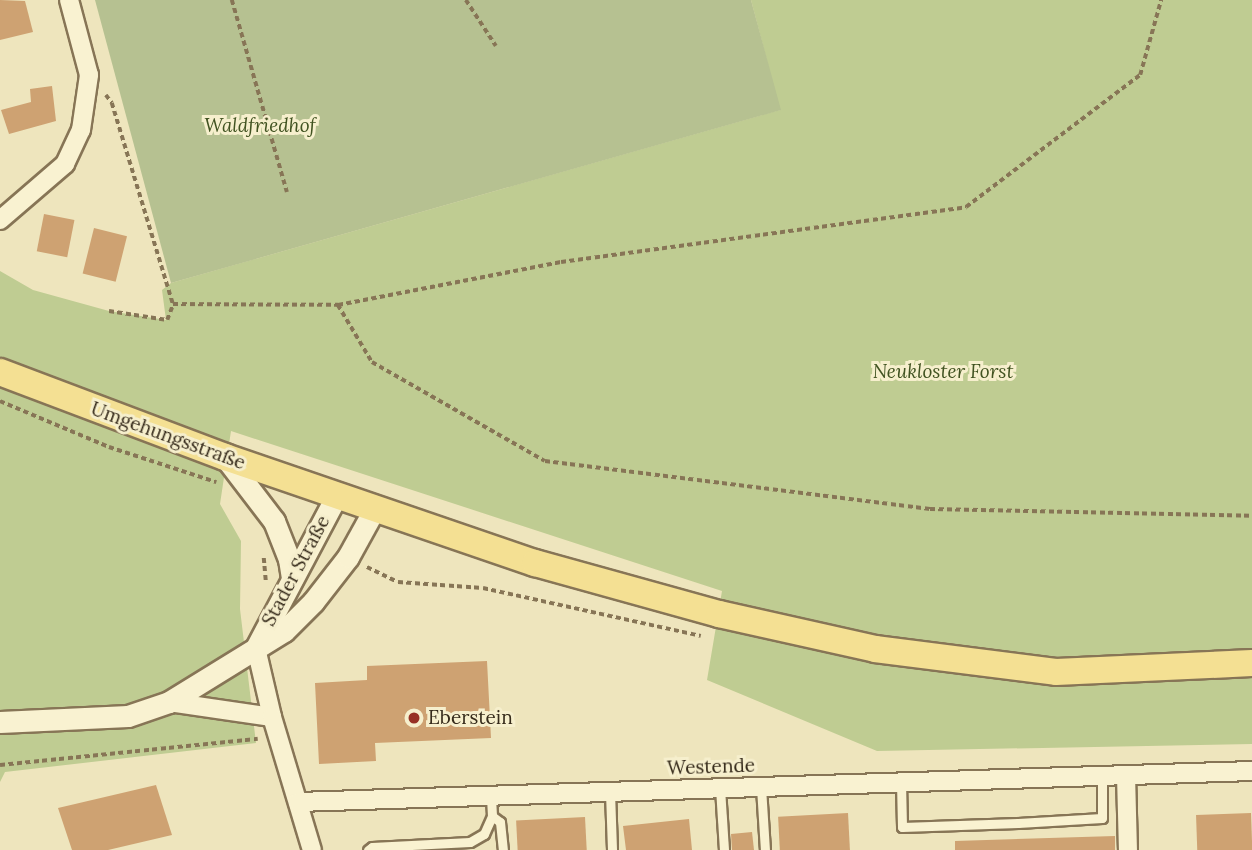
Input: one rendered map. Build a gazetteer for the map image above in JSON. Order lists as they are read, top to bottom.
{
  "streets": {
    "main road": ["Umgehungsstraße"],
    "street": ["Stader Straße", "Westende"]
  },
  "crossings": [
    ["Umgehungsstraße", "Stader Straße"]
  ],
  "parks": ["Waldfriedhof", "Neukloster Forst"],
  "places": ["Eberstein"]
}
